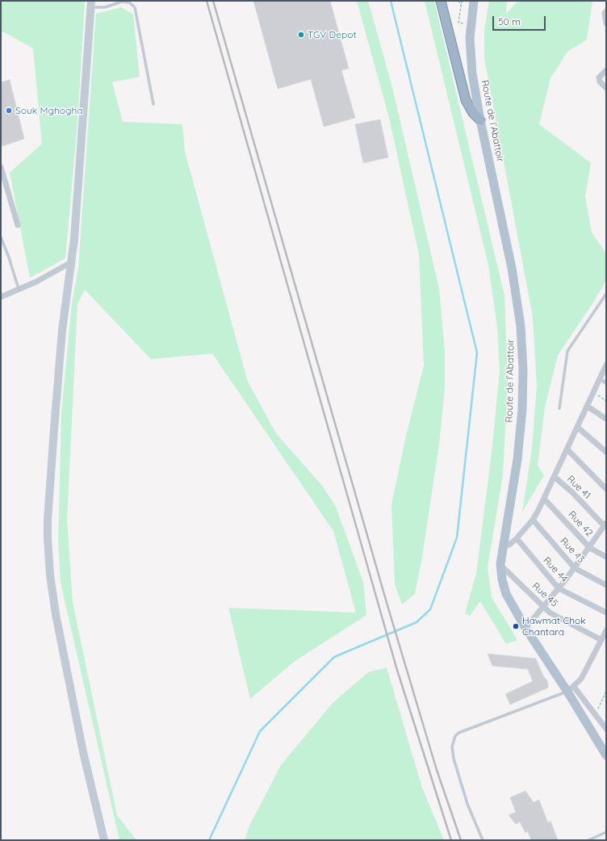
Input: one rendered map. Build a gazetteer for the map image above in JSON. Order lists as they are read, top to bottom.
{
  "streets": {
    "main road": ["Route de l’Abattoir"],
    "street": [
      "Rue 41",
      "Rue 42",
      "Rue 43",
      "Rue 44",
      "Rue 45"
    ]
  },
  "crossings": [
    ["Route de l’Abattoir", "Rue 45"]
  ],
  "places": ["TGV Depot", "Souk Mghogha", "Hawmat Chok Chantara"],
  "scale_bar": "50 m"
}
